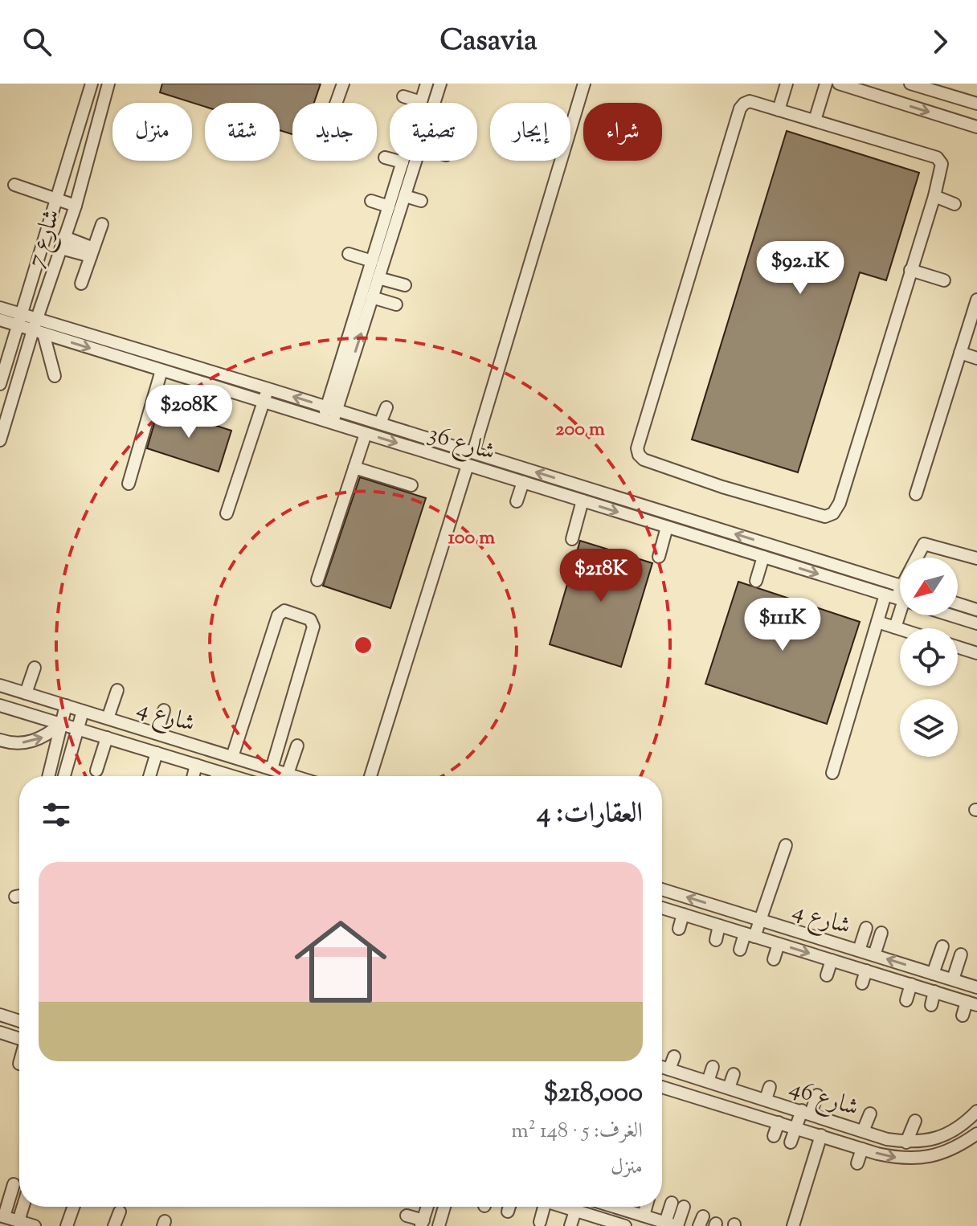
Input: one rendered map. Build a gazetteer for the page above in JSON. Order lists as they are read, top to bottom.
{
  "streets": {
    "street": [
      "شارع 7",
      "شارع 36",
      "شارع 4",
      "شارع 46"
    ]
  },
  "crossings": [
    ["شارع 7", "شارع 36"]
  ],
  "north": "bottom left",
  "page": {
    "header": "Casavia",
    "chip": [
      "شراء",
      "إيجار",
      "تصفية",
      "جديد",
      "شقة",
      "منزل"
    ],
    "price": [
      "$92.1K",
      "$208K",
      "$218K",
      "$111K"
    ],
    "heading": "العقارات: 4",
    "list": [
      {
        "name": "$218,000",
        "note": "الغرف: 5 · 148 m² · منزل"
      }
    ]
  },
  "rings": ["200 m", "100 m"]
}
